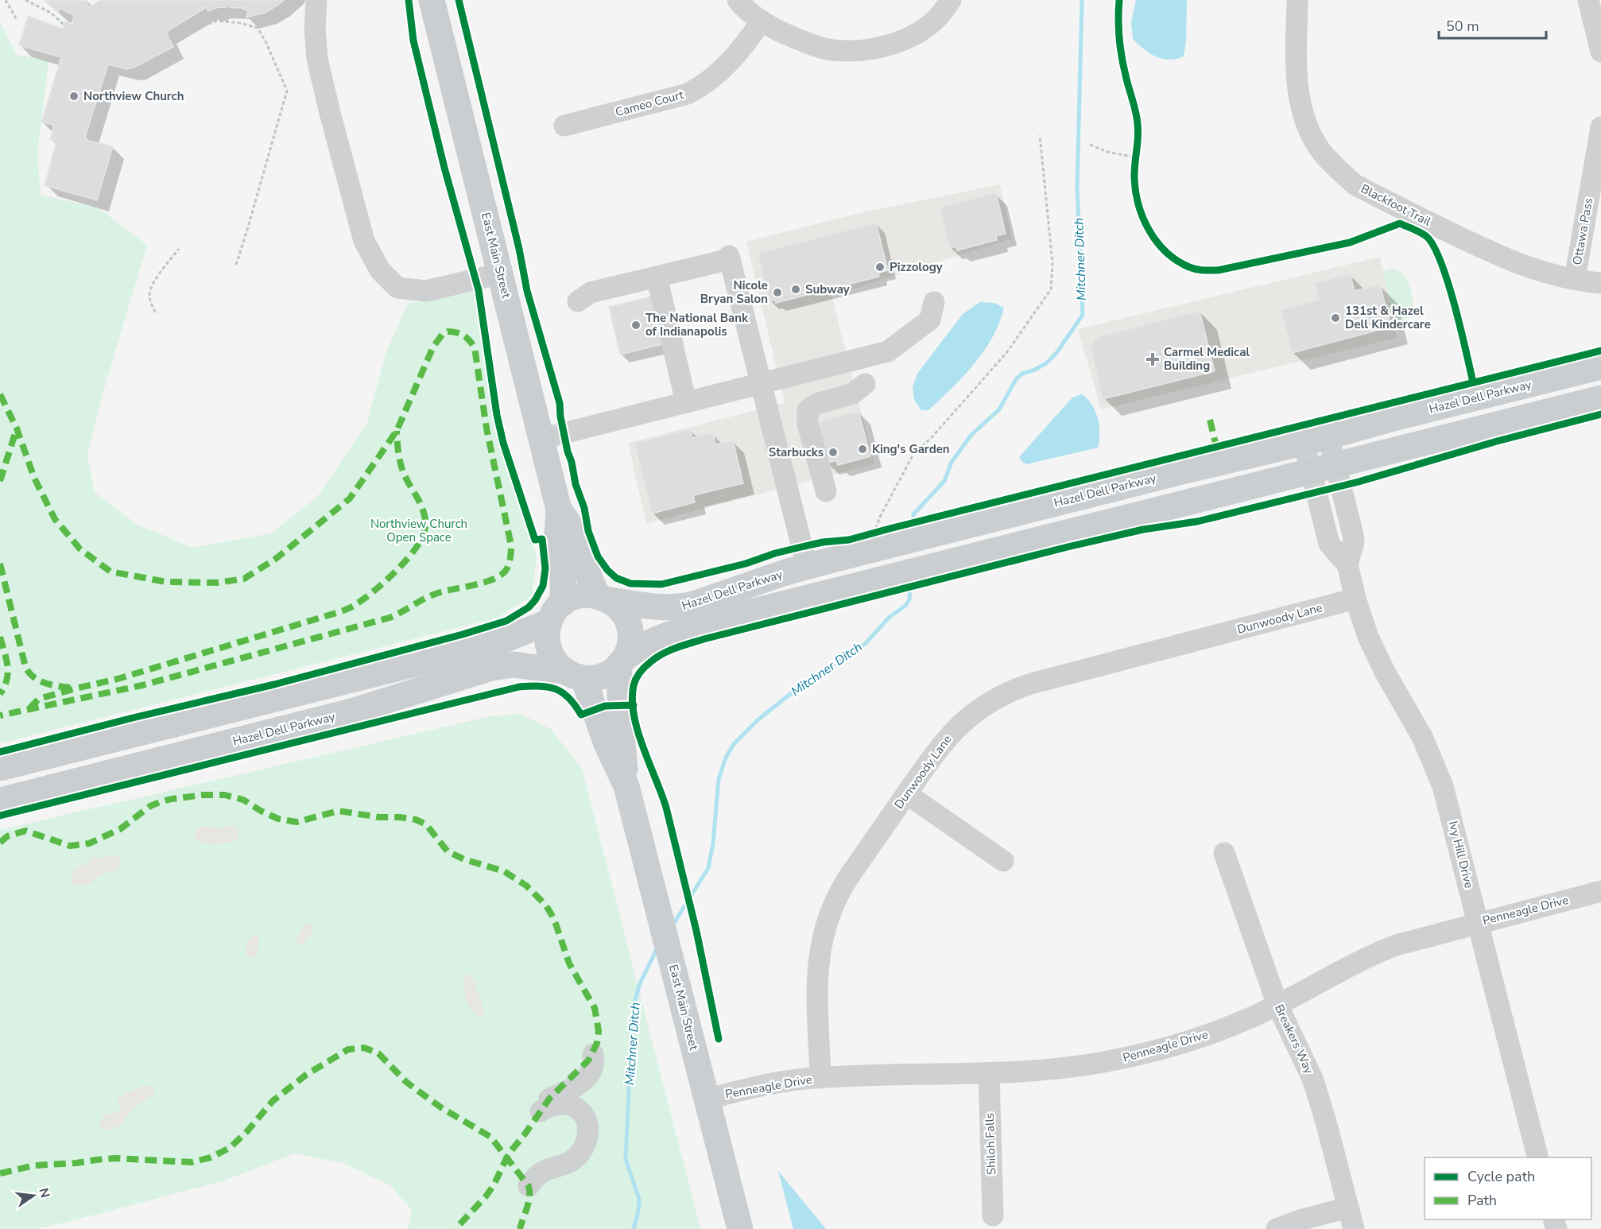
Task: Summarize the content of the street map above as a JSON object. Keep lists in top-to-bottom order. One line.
{"streets":{"main road":["East Main Street","Hazel Dell Parkway"],"street":["Cameo Court","Blackfoot Trail","Ottawa Pass","Dunwoody Lane","Ivy Hill Drive","Penneagle Drive","Breakers Way","Shiloh Falls"]},"crossings":[["Blackfoot Trail","Ottawa Pass"],["East Main Street","Hazel Dell Parkway"],["East Main Street","Penneagle Drive"],["Hazel Dell Parkway","Ivy Hill Drive"],["Dunwoody Lane","Ivy Hill Drive"],["Dunwoody Lane","Penneagle Drive"],["Ivy Hill Drive","Penneagle Drive"],["Penneagle Drive","Breakers Way"],["Penneagle Drive","Shiloh Falls"]],"water":["Mitchner Ditch"],"parks":["Northview Church Open Space"],"places":{"other":["Northview Church","Pizzology","Subway","Nicole Bryan Salon","131st & Hazel Dell Kindercare","The National Bank of Indianapolis","King's Garden","Starbucks"],"health":["Carmel Medical Building"]},"legend":["Cycle path","Path"],"scale_bar":"50 m","north":"right"}
